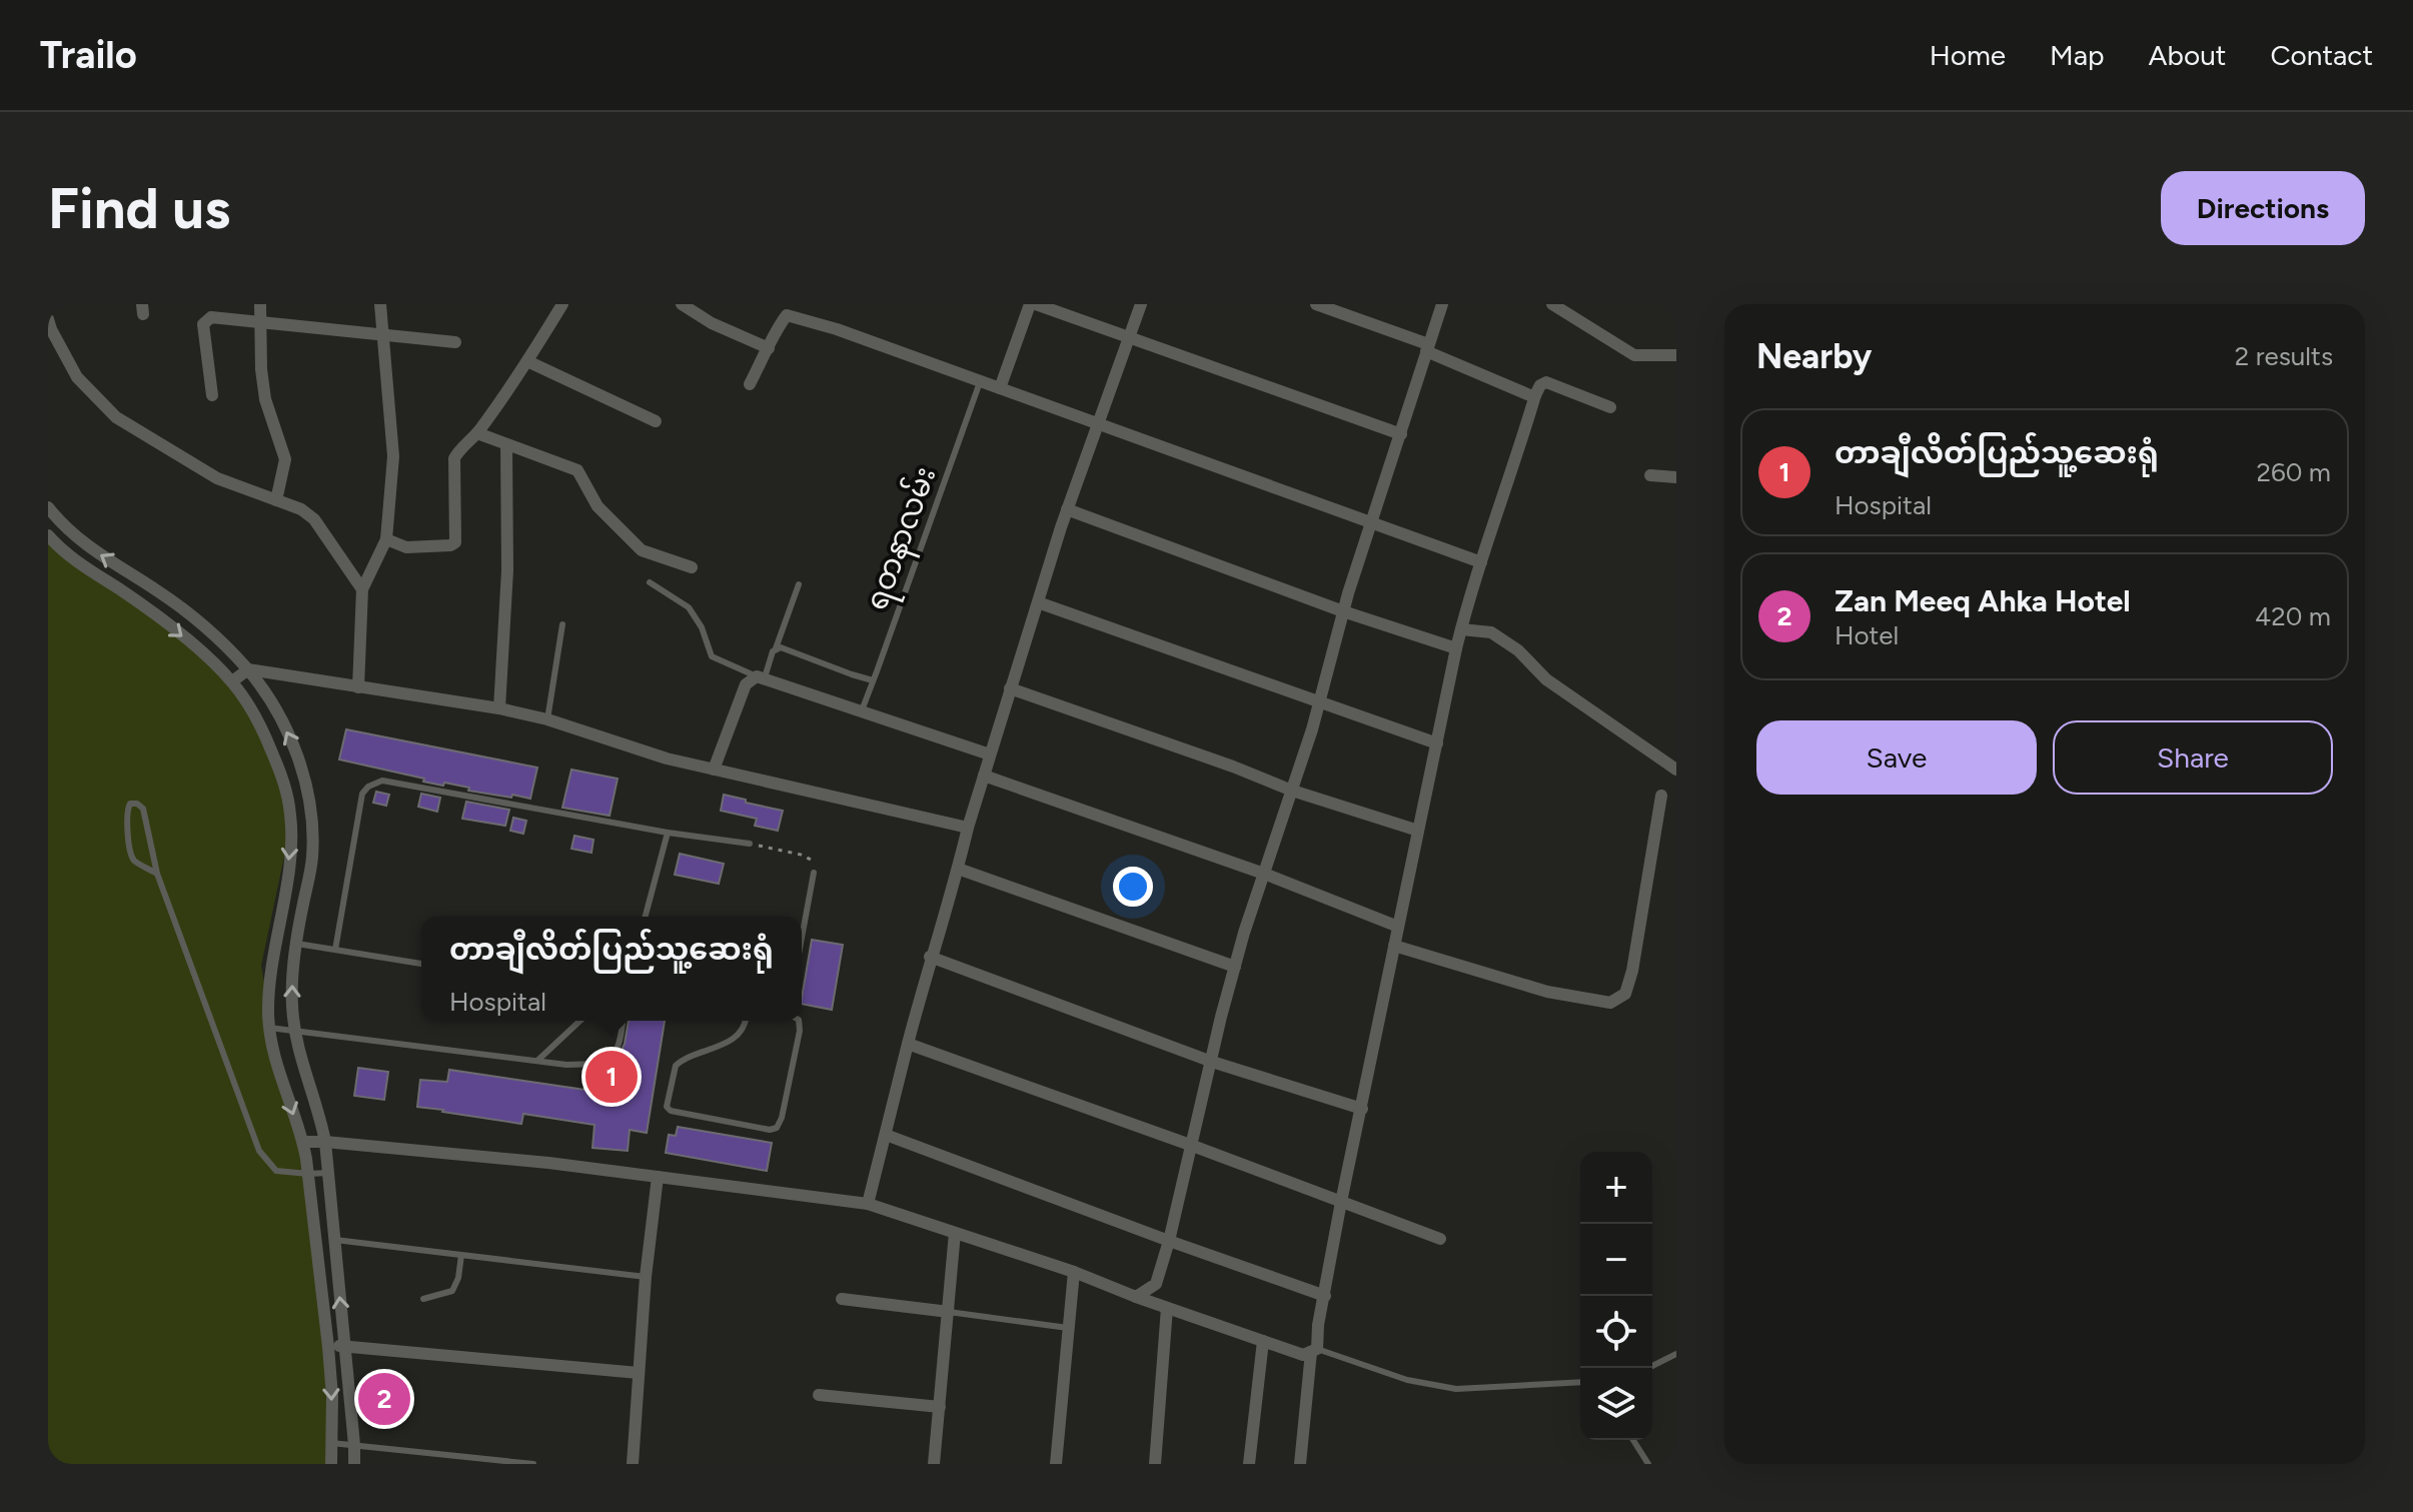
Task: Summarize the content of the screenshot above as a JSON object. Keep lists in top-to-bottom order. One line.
{"streets":{"lane":["ရတနာလမ်း"]},"page":{"header":"Trailo","nav":["Home","Map","About","Contact"],"buttons":["Directions",["Save","Share"]],"title":"Find us","heading":["Nearby","2 results"],"list":[{"mark":"1","name":"တာချီလိတ်ပြည်သူ့ဆေးရုံ","note":"Hospital","value":"260 m"},{"mark":"2","name":"Zan Meeq Ahka Hotel","note":"Hotel","value":"420 m"}],"popup":["တာချီလိတ်ပြည်သူ့ဆေးရုံ","Hospital"],"pins":["1","2"],"map_buttons":["+","−"]}}
